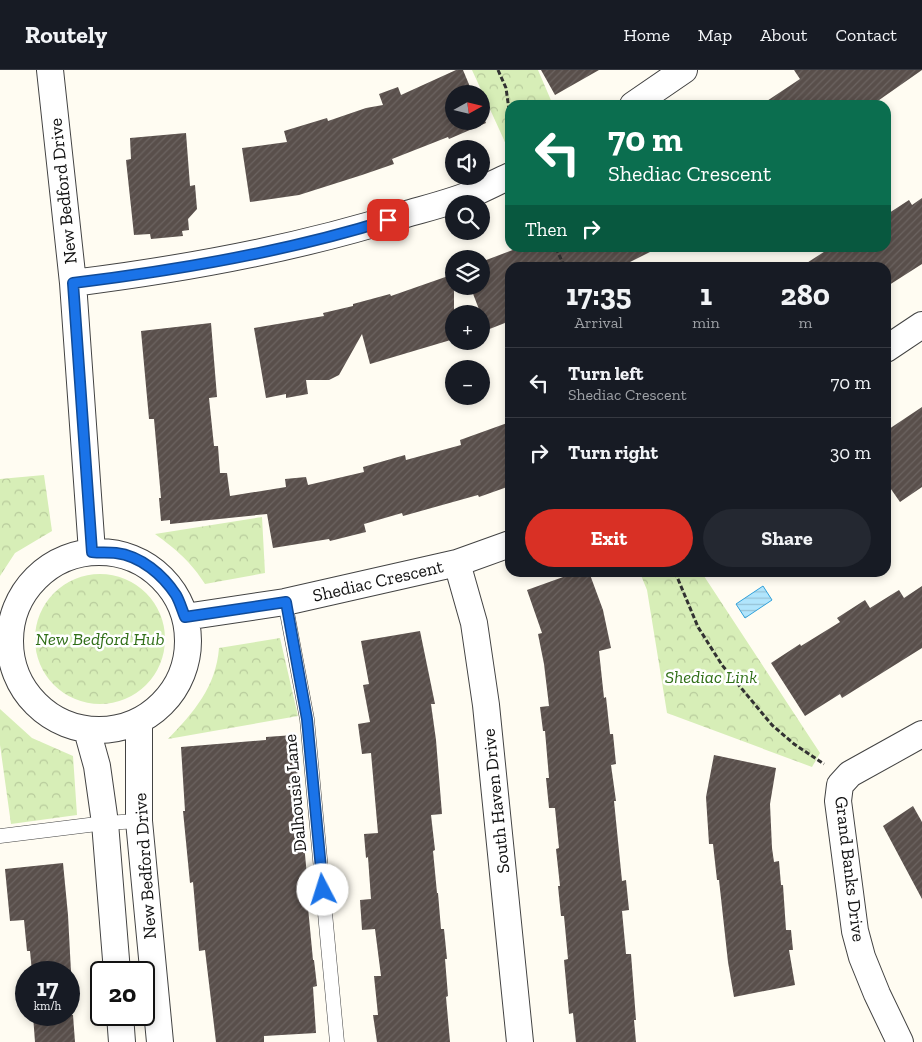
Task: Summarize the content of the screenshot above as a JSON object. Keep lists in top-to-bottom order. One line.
{"streets":{"street":["New Bedford Drive","Shediac Crescent","South Haven Drive","Grand Banks Drive"],"lane":["Dalhousie Lane"]},"crossings":[["Shediac Crescent","Dalhousie Lane"],["Shediac Crescent","South Haven Drive"]],"parks":["New Bedford Hub","Shediac Link"],"north":"right","page":{"header":"Routely","nav":["Home","Map","About","Contact"],"map_buttons":["+","−"],"turn":["70 m","Shediac Crescent"],"then":"Then","eta":["17:35","Arrival","1","min","280","m"],"list":[{"name":"Turn left","note":"Shediac Crescent","value":"70 m"},{"name":"Turn right","value":"30 m"}],"buttons":["Exit","Share"],"speed":"17 km/h","limit":"20"}}
